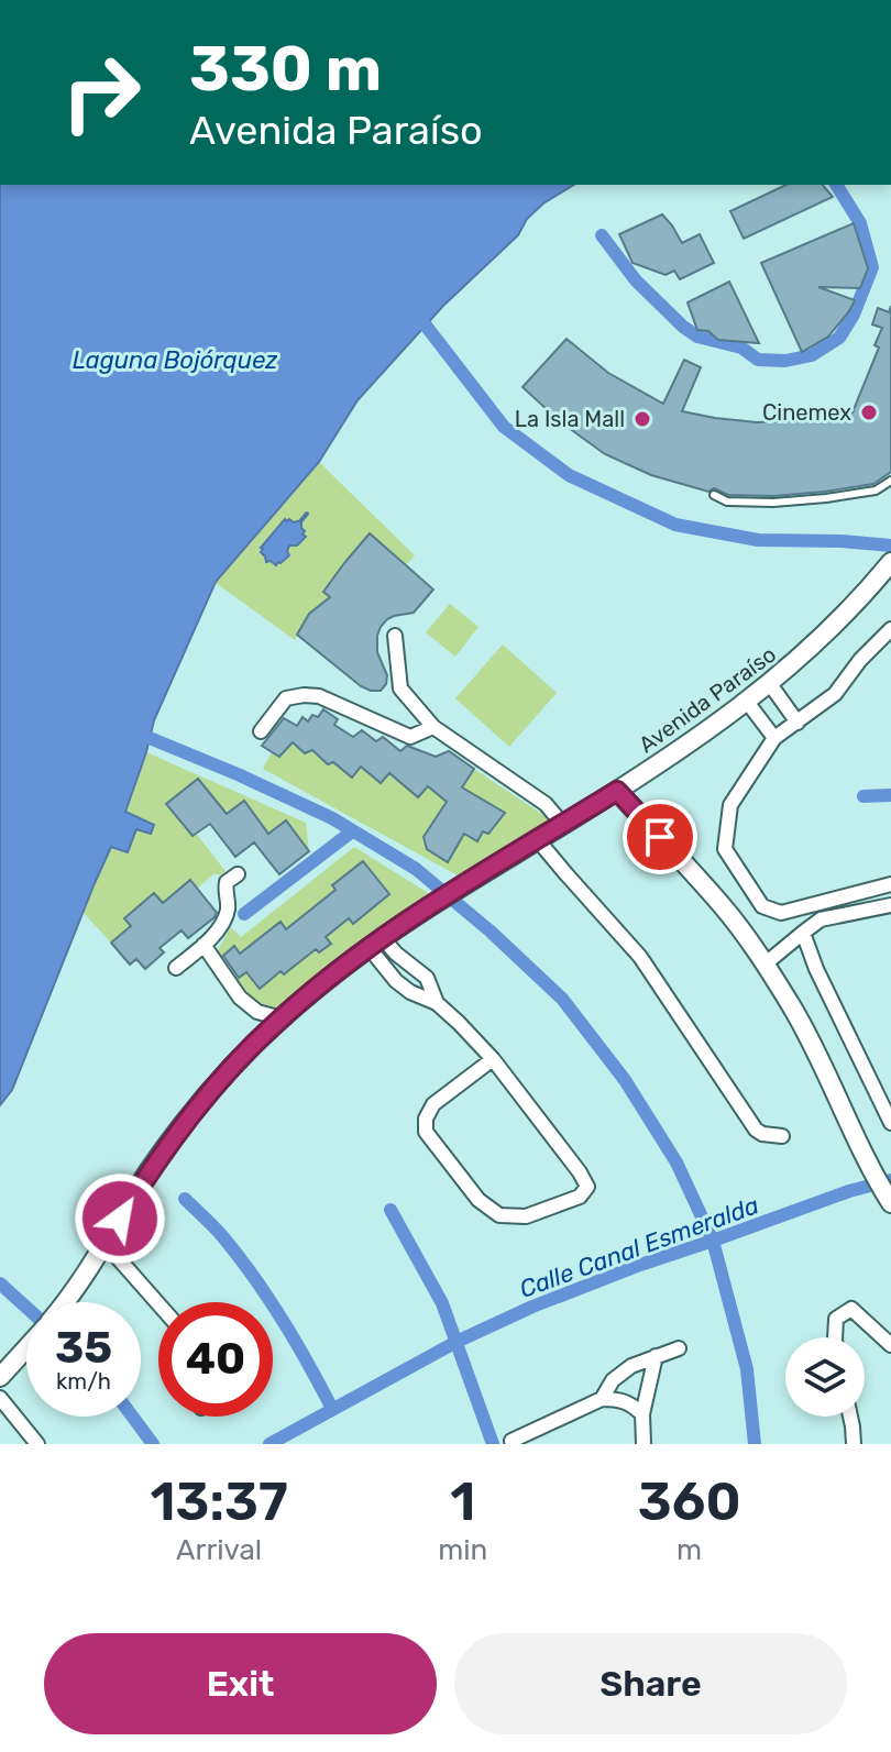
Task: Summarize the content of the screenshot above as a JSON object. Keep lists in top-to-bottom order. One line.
{"streets":{"street":["Avenida Paraíso"]},"water":["Laguna Bojórquez","Calle Canal Esmeralda"],"places":["Cinemex","La Isla Mall"],"page":{"turn":["330 m","Avenida Paraíso"],"speed":"35 km/h","limit":"40","eta":["13:37","Arrival","1","min","360","m"],"buttons":["Exit","Share"]}}
